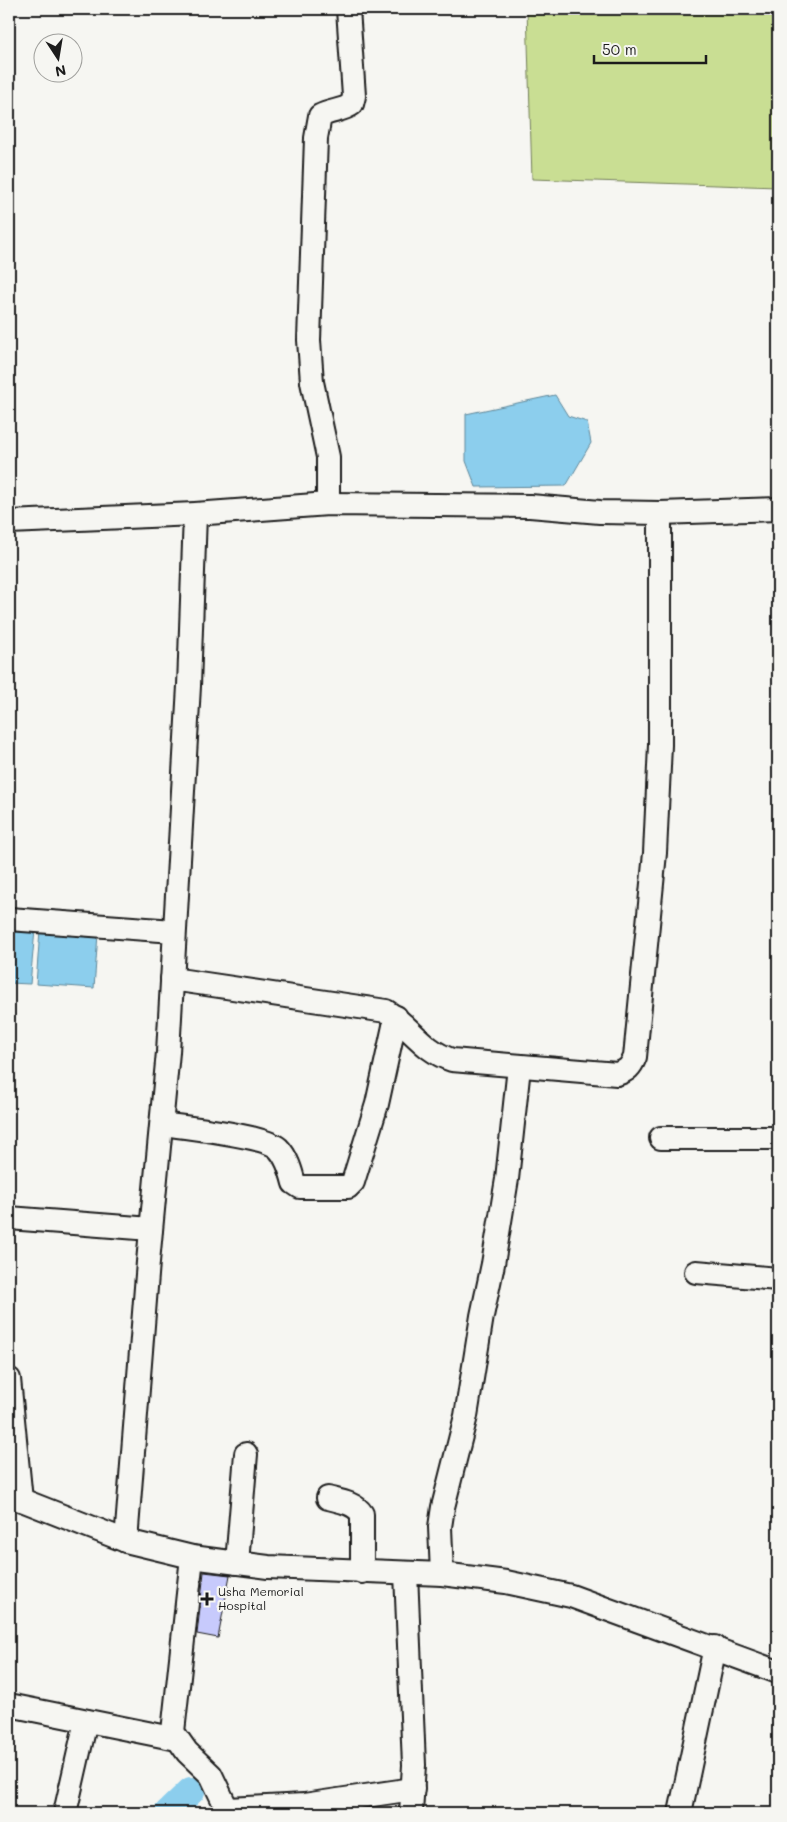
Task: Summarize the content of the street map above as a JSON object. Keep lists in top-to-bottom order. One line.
{"places":{"health":["Usha Memorial Hospital"]},"scale_bar":"50 m","north":"bottom"}
